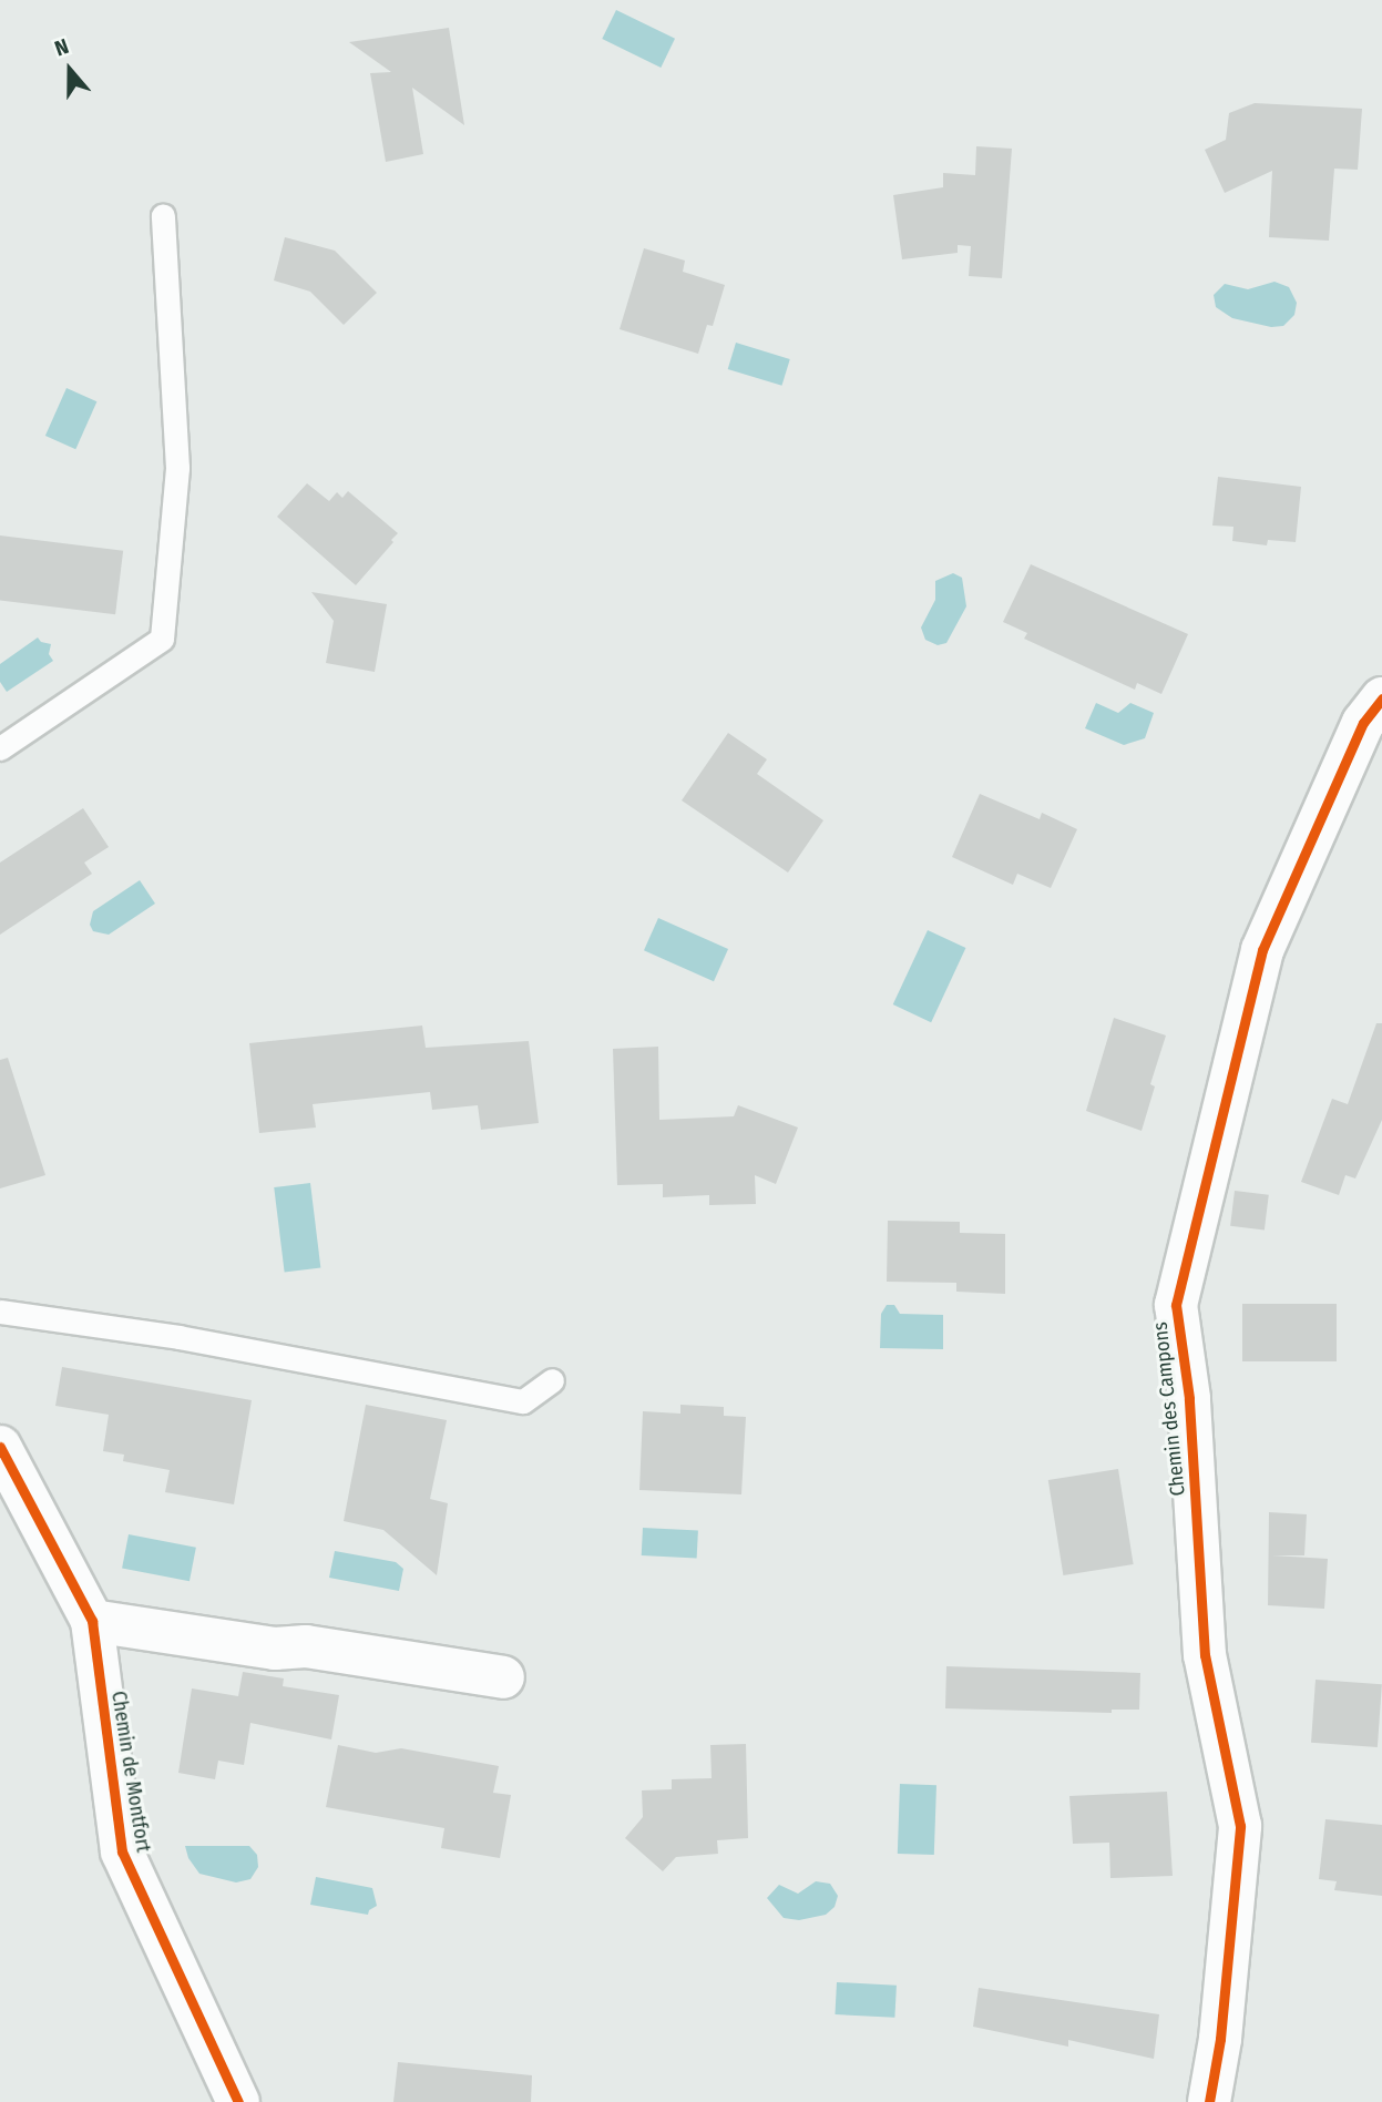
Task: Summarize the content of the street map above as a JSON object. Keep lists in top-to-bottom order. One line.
{"streets":{"street":["Chemin des Campons","Chemin de Montfort"]},"north":"top"}
